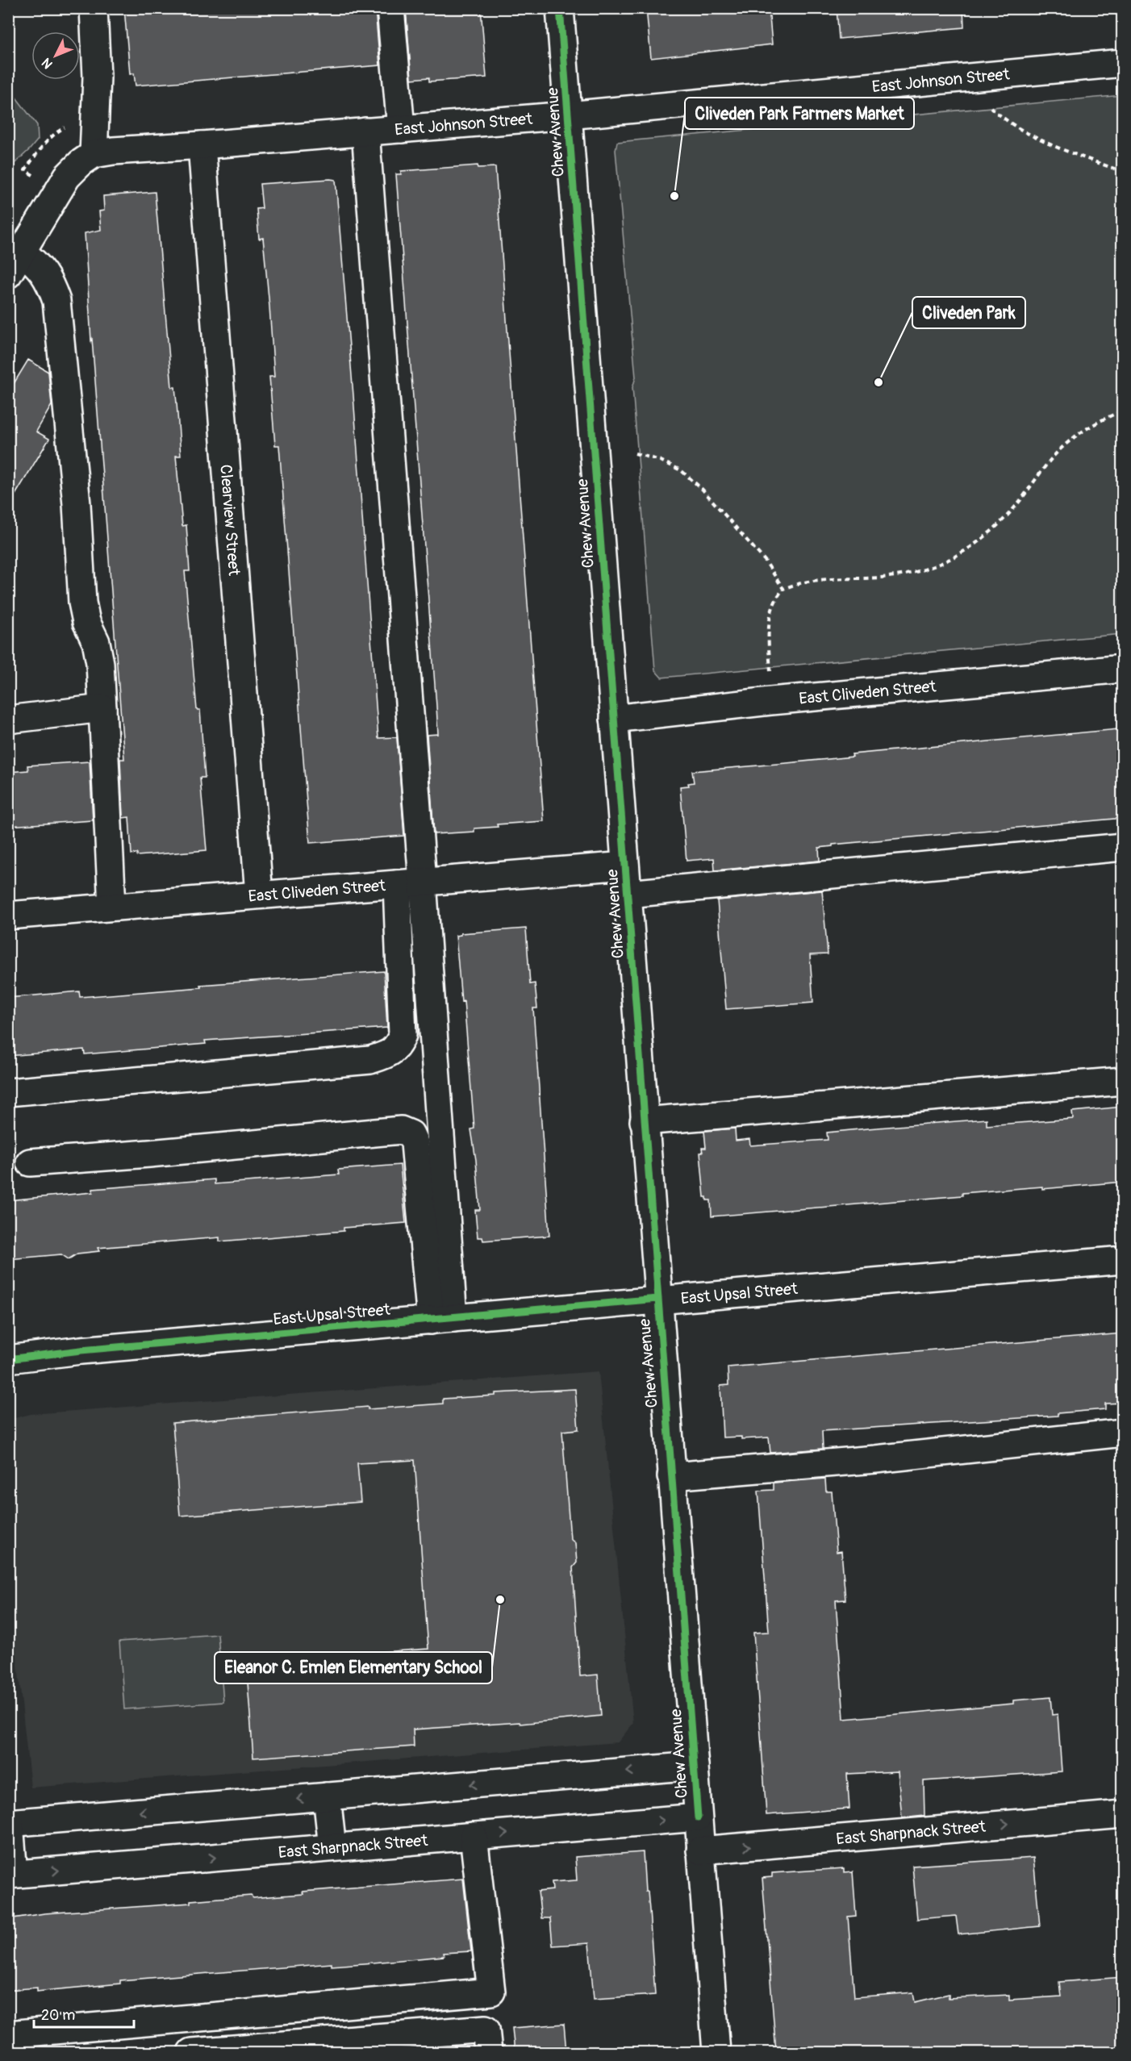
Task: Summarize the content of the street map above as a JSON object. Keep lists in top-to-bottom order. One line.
{"streets":{"street":["East Johnson Street","Chew Avenue","Clearview Street","East Cliveden Street","East Upsal Street","East Sharpnack Street"]},"crossings":[["East Johnson Street","Chew Avenue"],["East Johnson Street","Clearview Street"],["Chew Avenue","East Cliveden Street"],["Chew Avenue","East Upsal Street"],["Chew Avenue","East Sharpnack Street"],["Clearview Street","East Cliveden Street"]],"places":["Cliveden Park Farmers Market","Cliveden Park","Eleanor C. Emlen Elementary School"],"scale_bar":"20 m","north":"bottom left"}
